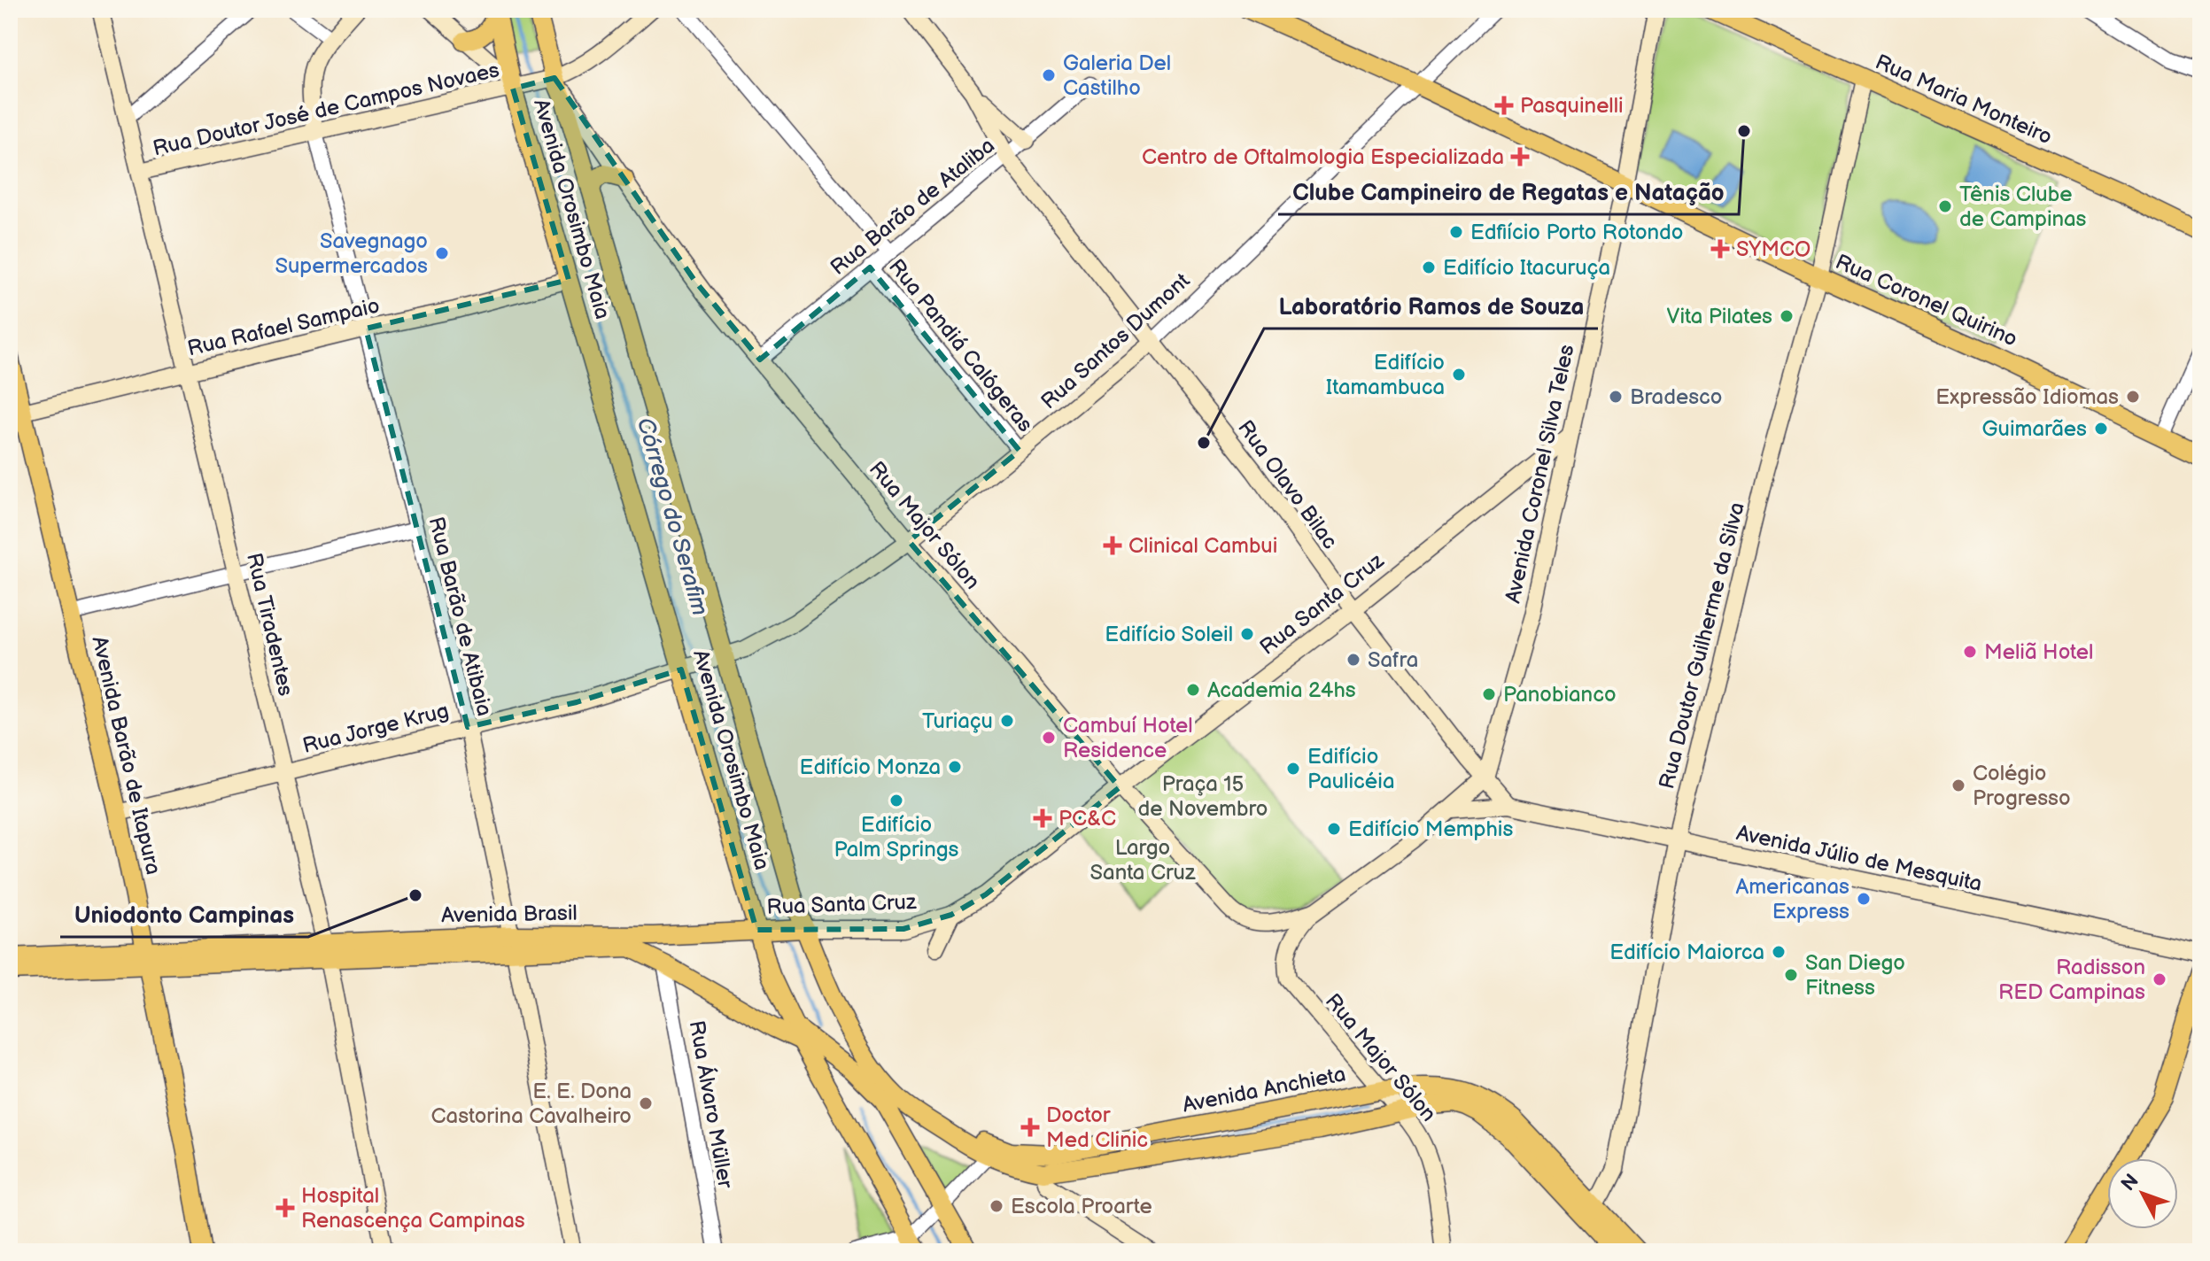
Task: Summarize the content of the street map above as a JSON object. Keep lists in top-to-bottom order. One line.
{"streets":{"main road":["Rua Maria Monteiro","Rua Doutor José de Campos Novaes","Avenida Orosimbo Maia","Rua Coronel Quirino","Rua Rafael Sampaio","Rua Santos Dumont","Avenida Coronel Silva Teles","Rua Olavo Bilac","Rua Major Sólon","Rua Santa Cruz","Rua Barão de Atibaia","Rua Tiradentes","Rua Doutor Guilherme da Silva","Rua Jorge Krug","Avenida Barão de Itapura","Avenida Júlio de Mesquita","Avenida Brasil","Avenida Anchieta"],"street":["Rua Barão de Ataliba","Rua Pandiá Calógeras","Rua Álvaro Müller"]},"crossings":[["Rua Maria Monteiro","Rua Doutor Guilherme da Silva"],["Rua Doutor José de Campos Novaes","Avenida Orosimbo Maia"],["Rua Doutor José de Campos Novaes","Rua Major Sólon"],["Rua Doutor José de Campos Novaes","Rua Barão de Atibaia"],["Rua Doutor José de Campos Novaes","Rua Tiradentes"],["Rua Barão de Ataliba","Rua Pandiá Calógeras"],["Rua Barão de Ataliba","Rua Olavo Bilac"],["Rua Barão de Ataliba","Rua Major Sólon"],["Avenida Orosimbo Maia","Rua Rafael Sampaio"],["Avenida Orosimbo Maia","Rua Santos Dumont"],["Avenida Orosimbo Maia","Rua Major Sólon"],["Avenida Orosimbo Maia","Rua Santa Cruz"],["Avenida Orosimbo Maia","Rua Jorge Krug"],["Avenida Orosimbo Maia","Avenida Brasil"],["Avenida Orosimbo Maia","Avenida Anchieta"],["Rua Coronel Quirino","Rua Santos Dumont"],["Rua Coronel Quirino","Avenida Coronel Silva Teles"],["Rua Coronel Quirino","Rua Doutor Guilherme da Silva"],["Rua Rafael Sampaio","Rua Barão de Atibaia"],["Rua Rafael Sampaio","Rua Tiradentes"],["Rua Rafael Sampaio","Avenida Barão de Itapura"],["Rua Santos Dumont","Rua Pandiá Calógeras"],["Rua Santos Dumont","Rua Olavo Bilac"],["Rua Santos Dumont","Rua Major Sólon"],["Rua Santos Dumont","Rua Jorge Krug"],["Avenida Coronel Silva Teles","Rua Olavo Bilac"],["Avenida Coronel Silva Teles","Rua Santa Cruz"],["Rua Olavo Bilac","Rua Santa Cruz"],["Rua Olavo Bilac","Avenida Júlio de Mesquita"],["Rua Major Sólon","Rua Santa Cruz"],["Rua Major Sólon","Avenida Anchieta"],["Rua Santa Cruz","Avenida Brasil"],["Rua Barão de Atibaia","Rua Jorge Krug"],["Rua Barão de Atibaia","Avenida Brasil"],["Rua Tiradentes","Rua Jorge Krug"],["Rua Tiradentes","Avenida Brasil"],["Rua Doutor Guilherme da Silva","Avenida Júlio de Mesquita"],["Rua Doutor Guilherme da Silva","Avenida Anchieta"],["Rua Jorge Krug","Avenida Barão de Itapura"],["Avenida Barão de Itapura","Avenida Brasil"],["Avenida Brasil","Rua Álvaro Müller"]],"water":["Córrego do Serafim"],"parks":["Praça 15 de Novembro","Largo Santa Cruz"],"places":{"other":["Galeria Del Castilho","Clube Campineiro de Regatas e Natação","Tênis Clube de Campinas","Edfiício Porto Rotondo","Savegnago Supermercados","Edifício Itacuruça","Vita Pilates","Edifício Itamambuca","Bradesco","Expressão Idiomas","Guimarães","Laboratório Ramos de Souza","Edifício Soleil","Meliã Hotel","Safra","Academia 24hs","Panobianco","Turiaçu","Cambuí Hotel Residence","Edifício Monza","Edifício Paulicéia","Colégio Progresso","Edifício Palm Springs","Edifício Memphis","Uniodonto Campinas","Americanas Express","Edifício Maiorca","San Diego Fitness","Radisson RED Campinas","E. E. Dona Castorina Cavalheiro","Escola Proarte"],"health":["Pasquinelli","Centro de Oftalmologia Especializada","SYMCO","Clinical Cambui","PC&C","Doctor Med Clinic","Hospital Renascença Campinas"]},"north":"top left"}
